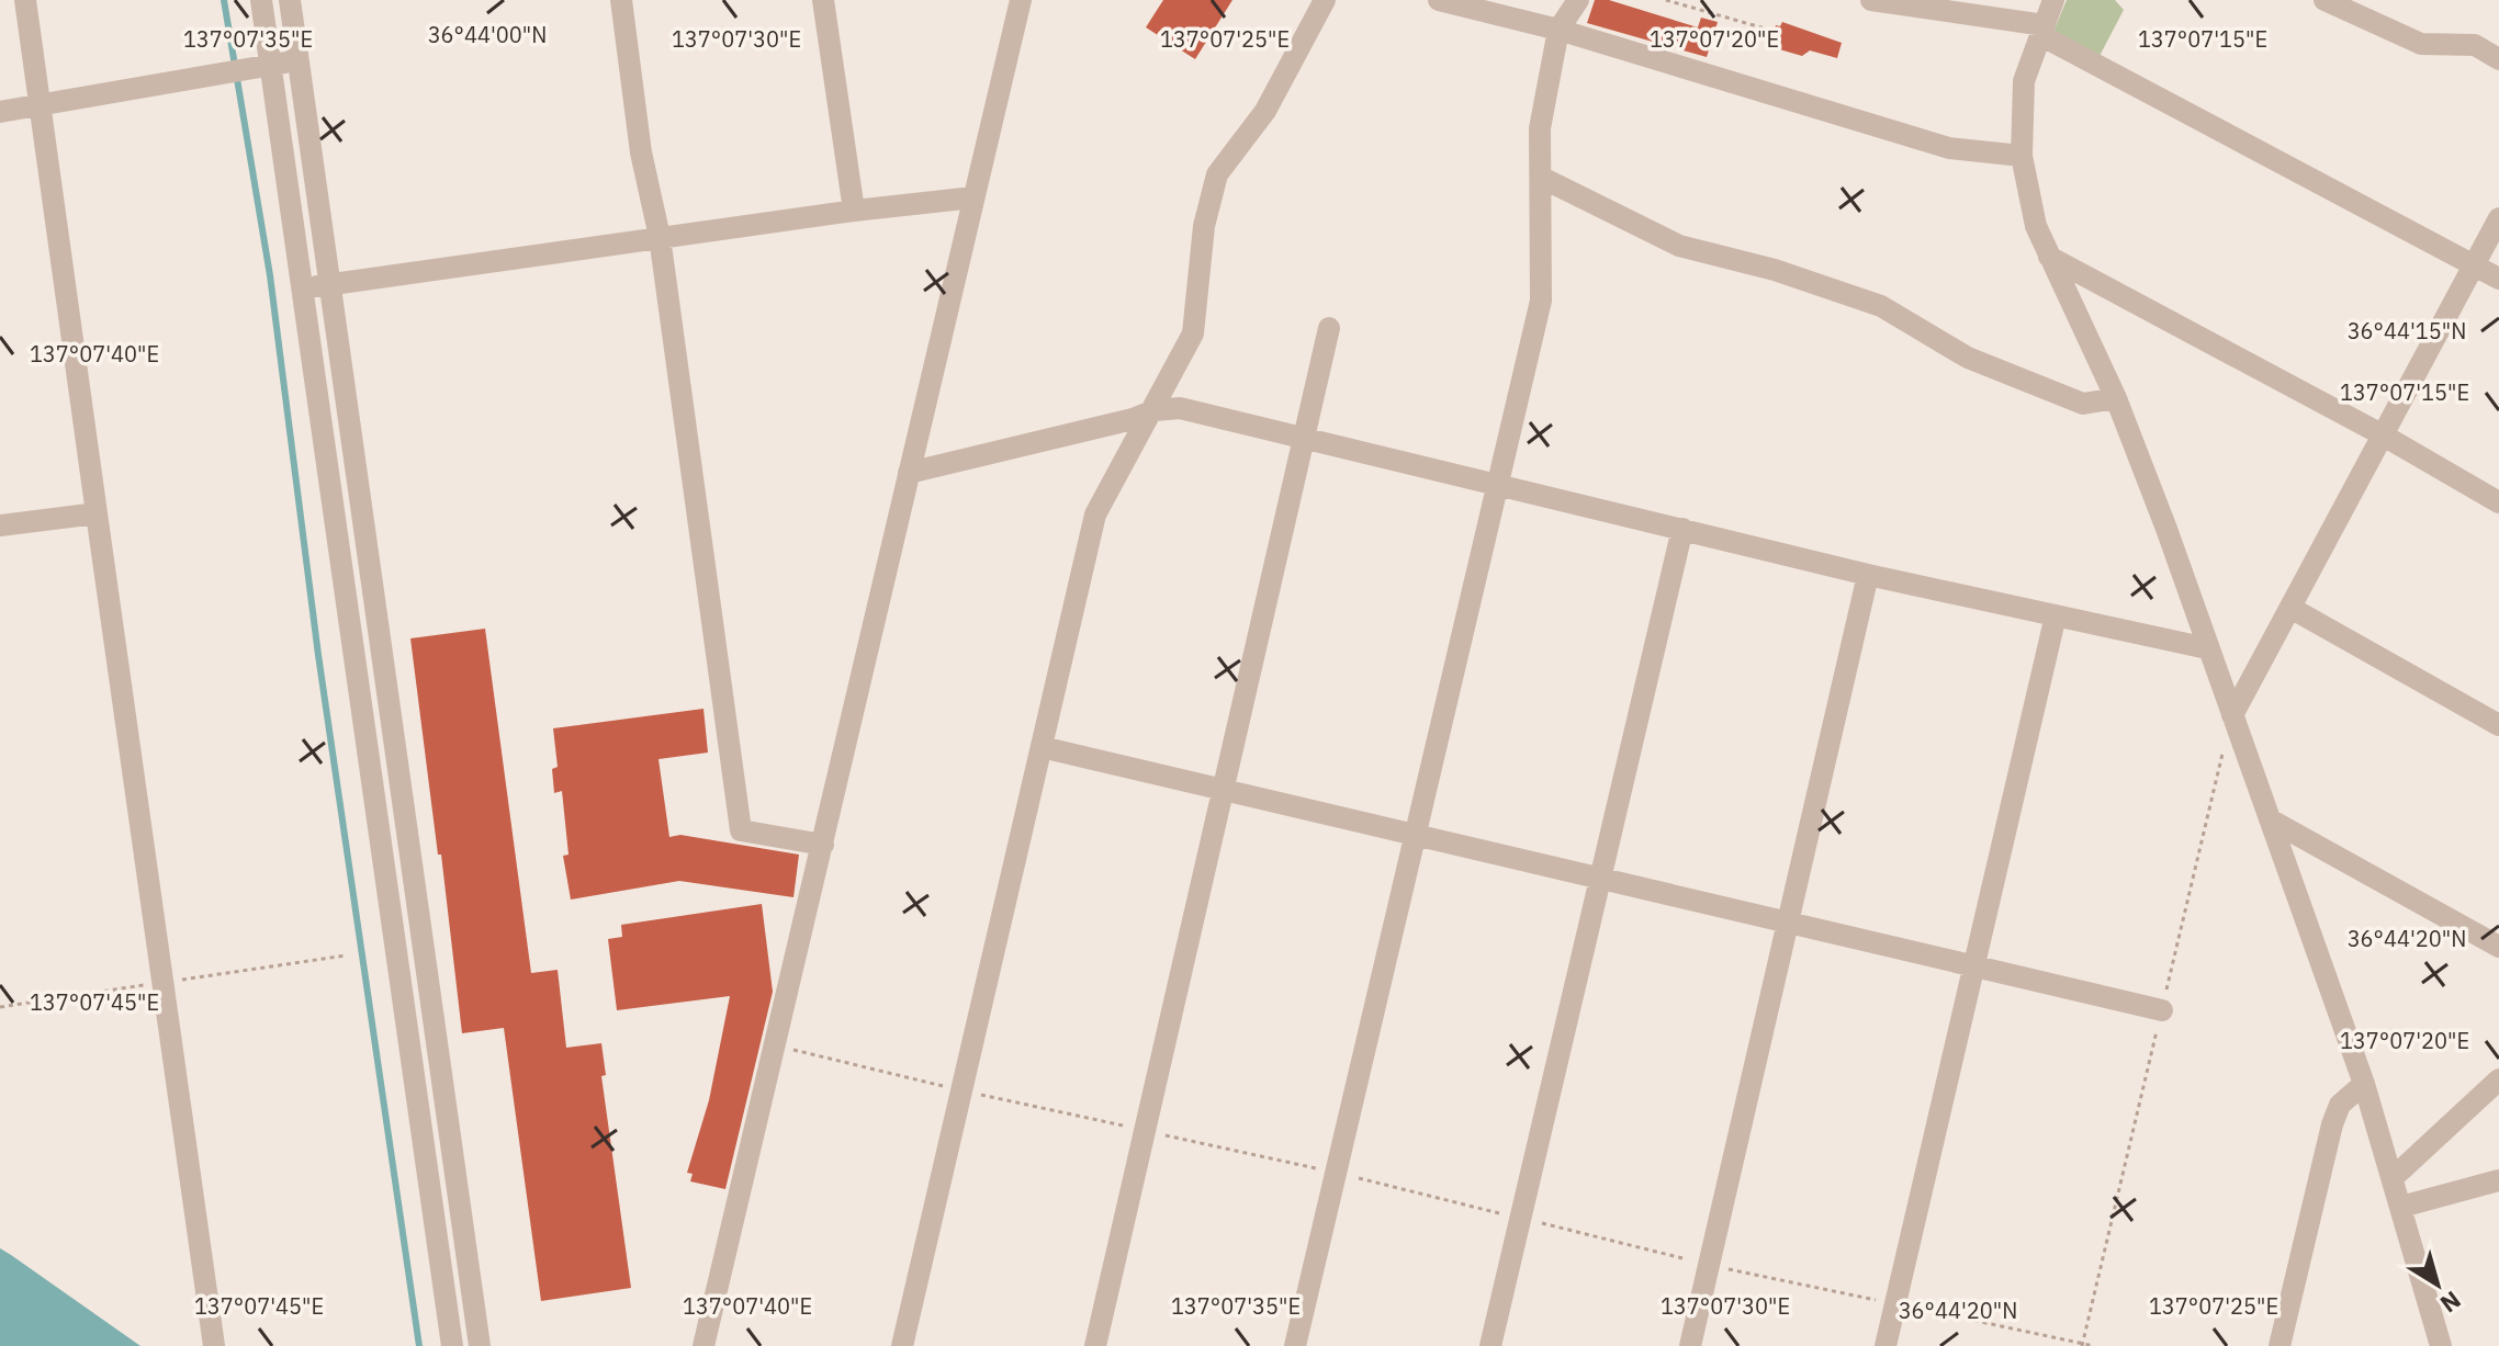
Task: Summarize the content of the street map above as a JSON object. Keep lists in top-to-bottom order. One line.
{"north":"bottom right","coordinates":["36°44'00\"N","137°07'35\"E","137°07'30\"E","137°07'25\"E","137°07'20\"E","137°07'15\"E","36°44'15\"N","137°07'40\"E","36°44'20\"N","137°07'45\"E"]}
